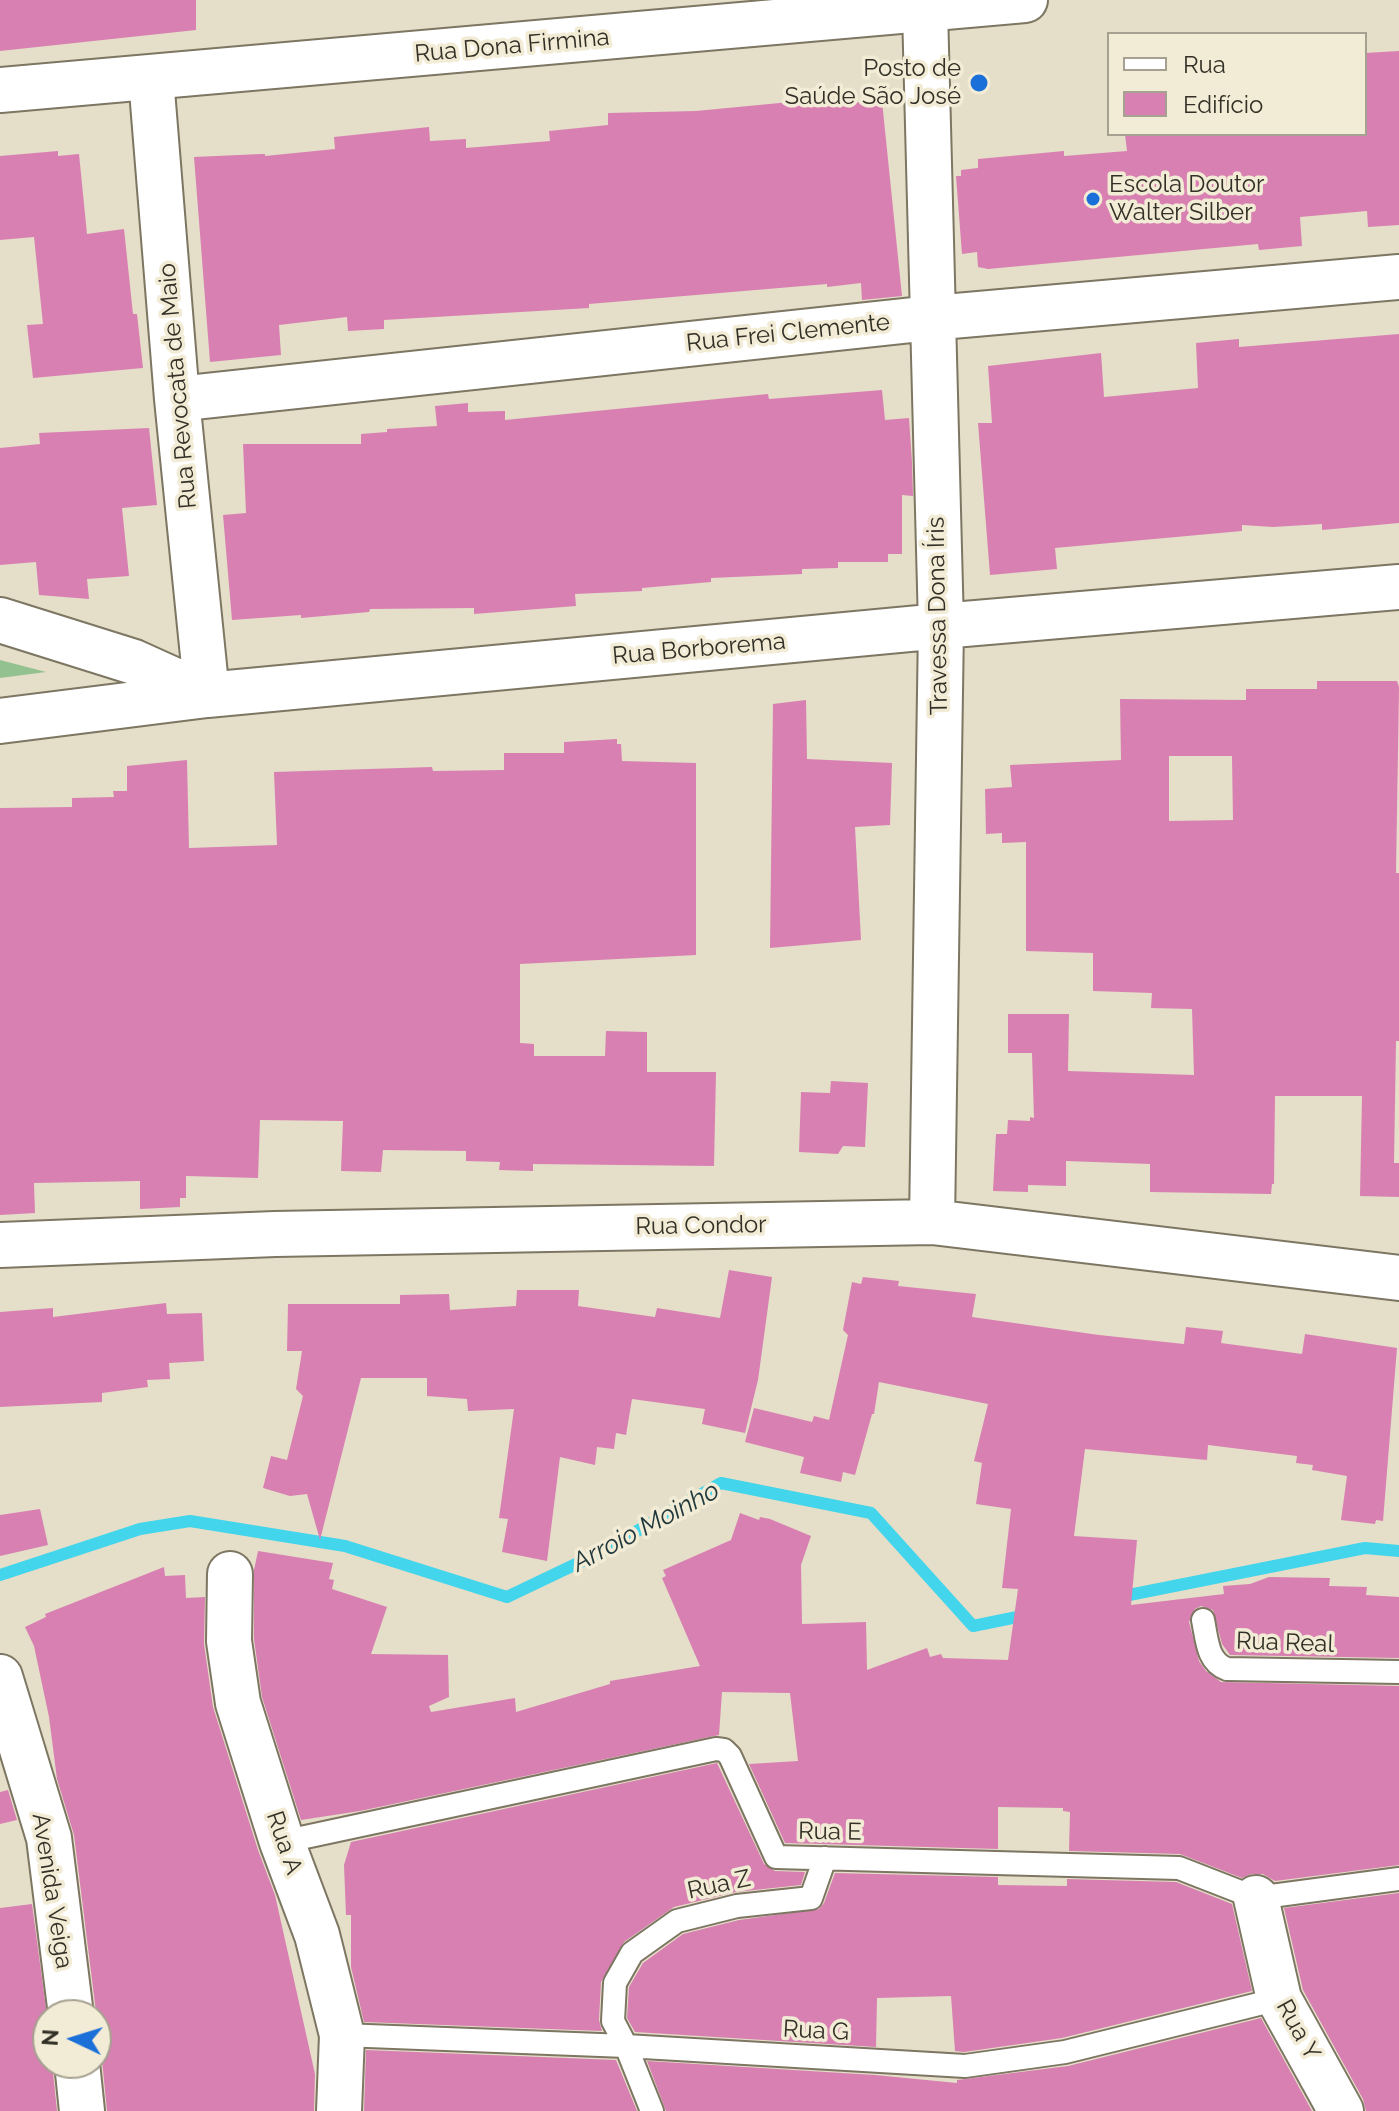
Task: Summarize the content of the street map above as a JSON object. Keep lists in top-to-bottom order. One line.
{"streets":{"street":["Rua Dona Firmina","Rua Frei Clemente","Rua Revocata de Maio","Travessa Dona Íris","Rua Borborema","Rua Condor","Rua A","Avenida Veiga","Rua Y"],"lane":["Rua Real","Rua E","Rua Z","Rua G"]},"crossings":[["Rua Dona Firmina","Rua Revocata de Maio"],["Rua Dona Firmina","Travessa Dona Íris"],["Rua Frei Clemente","Rua Revocata de Maio"],["Rua Frei Clemente","Travessa Dona Íris"],["Rua Revocata de Maio","Rua Borborema"],["Travessa Dona Íris","Rua Borborema"],["Travessa Dona Íris","Rua Condor"],["Rua E","Rua A"],["Rua E","Rua Z"],["Rua E","Rua Y"],["Rua A","Rua G"],["Rua Z","Rua G"],["Rua Y","Rua G"]],"water":["Arroio Moinho"],"places":["Posto de Saúde São José","Escola Doutor Walter Silber"],"legend":["Rua","Edifício"],"north":"left"}
